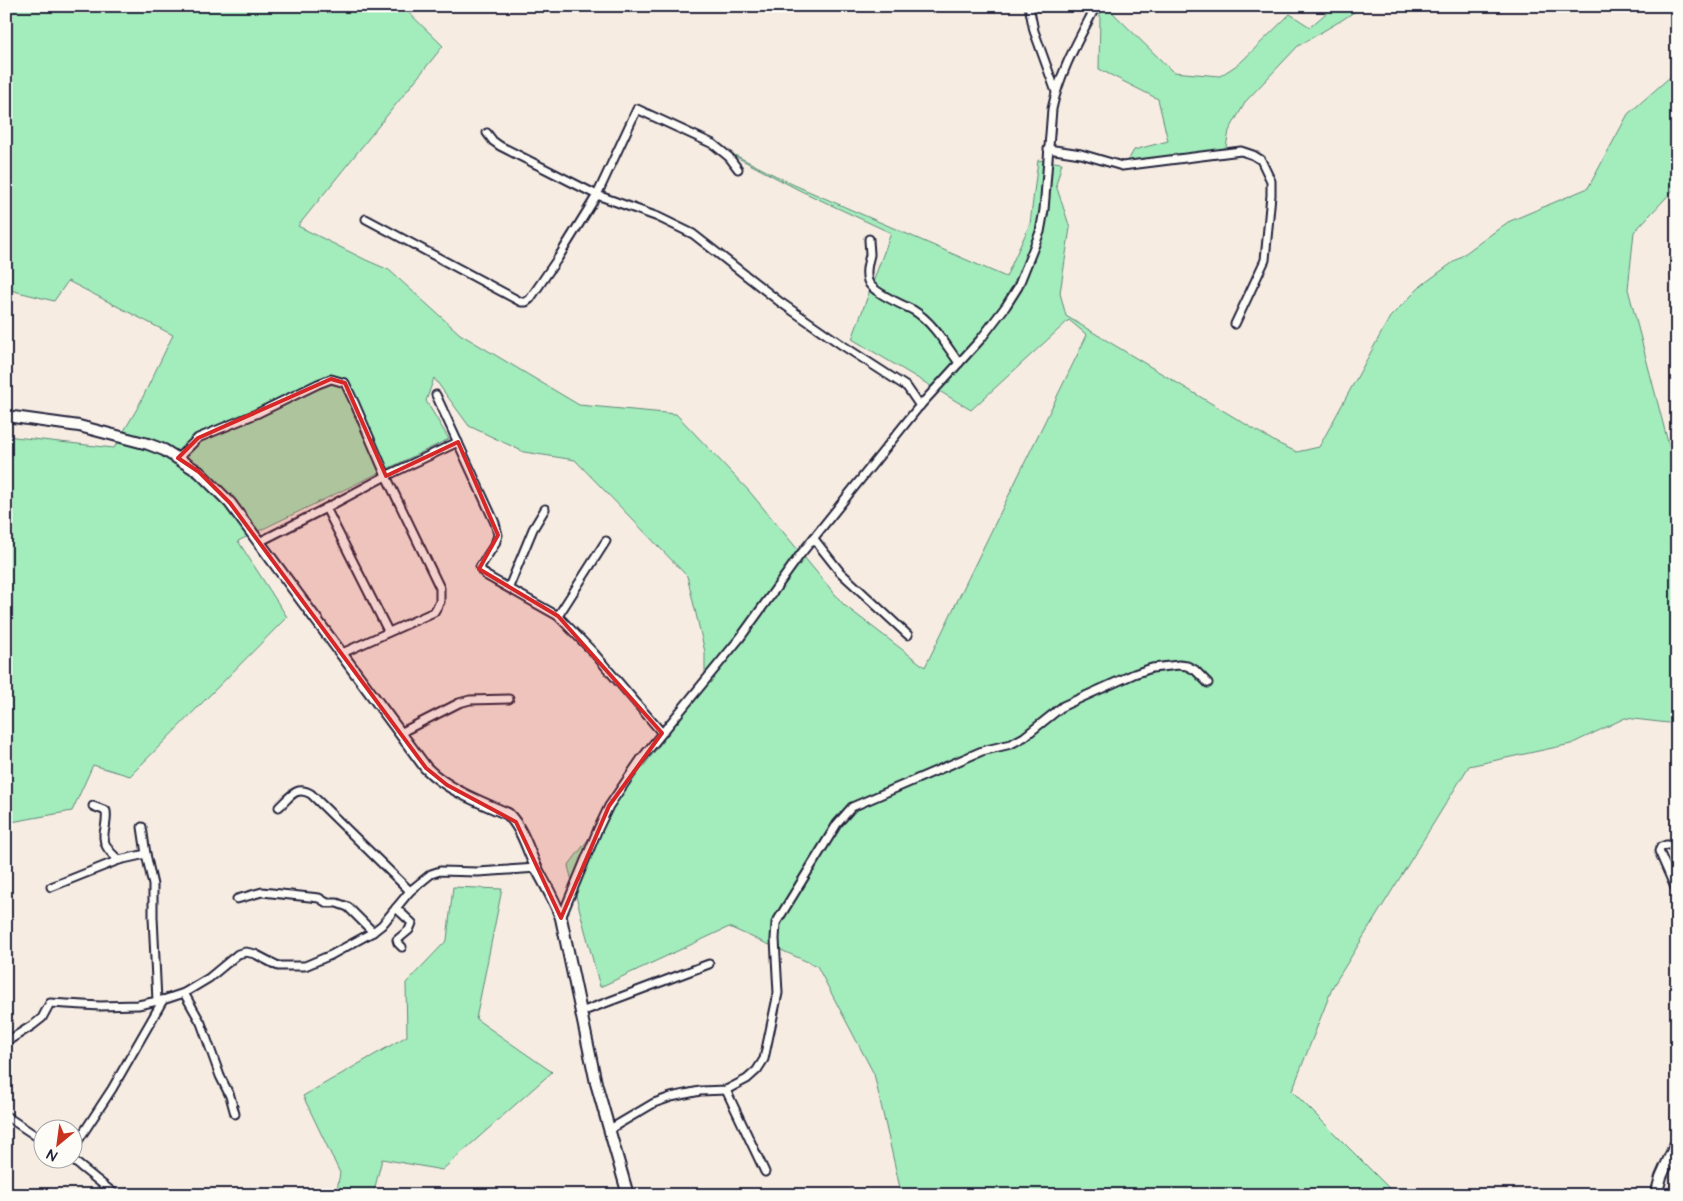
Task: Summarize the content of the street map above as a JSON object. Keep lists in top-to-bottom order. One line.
{"north":"bottom left"}
